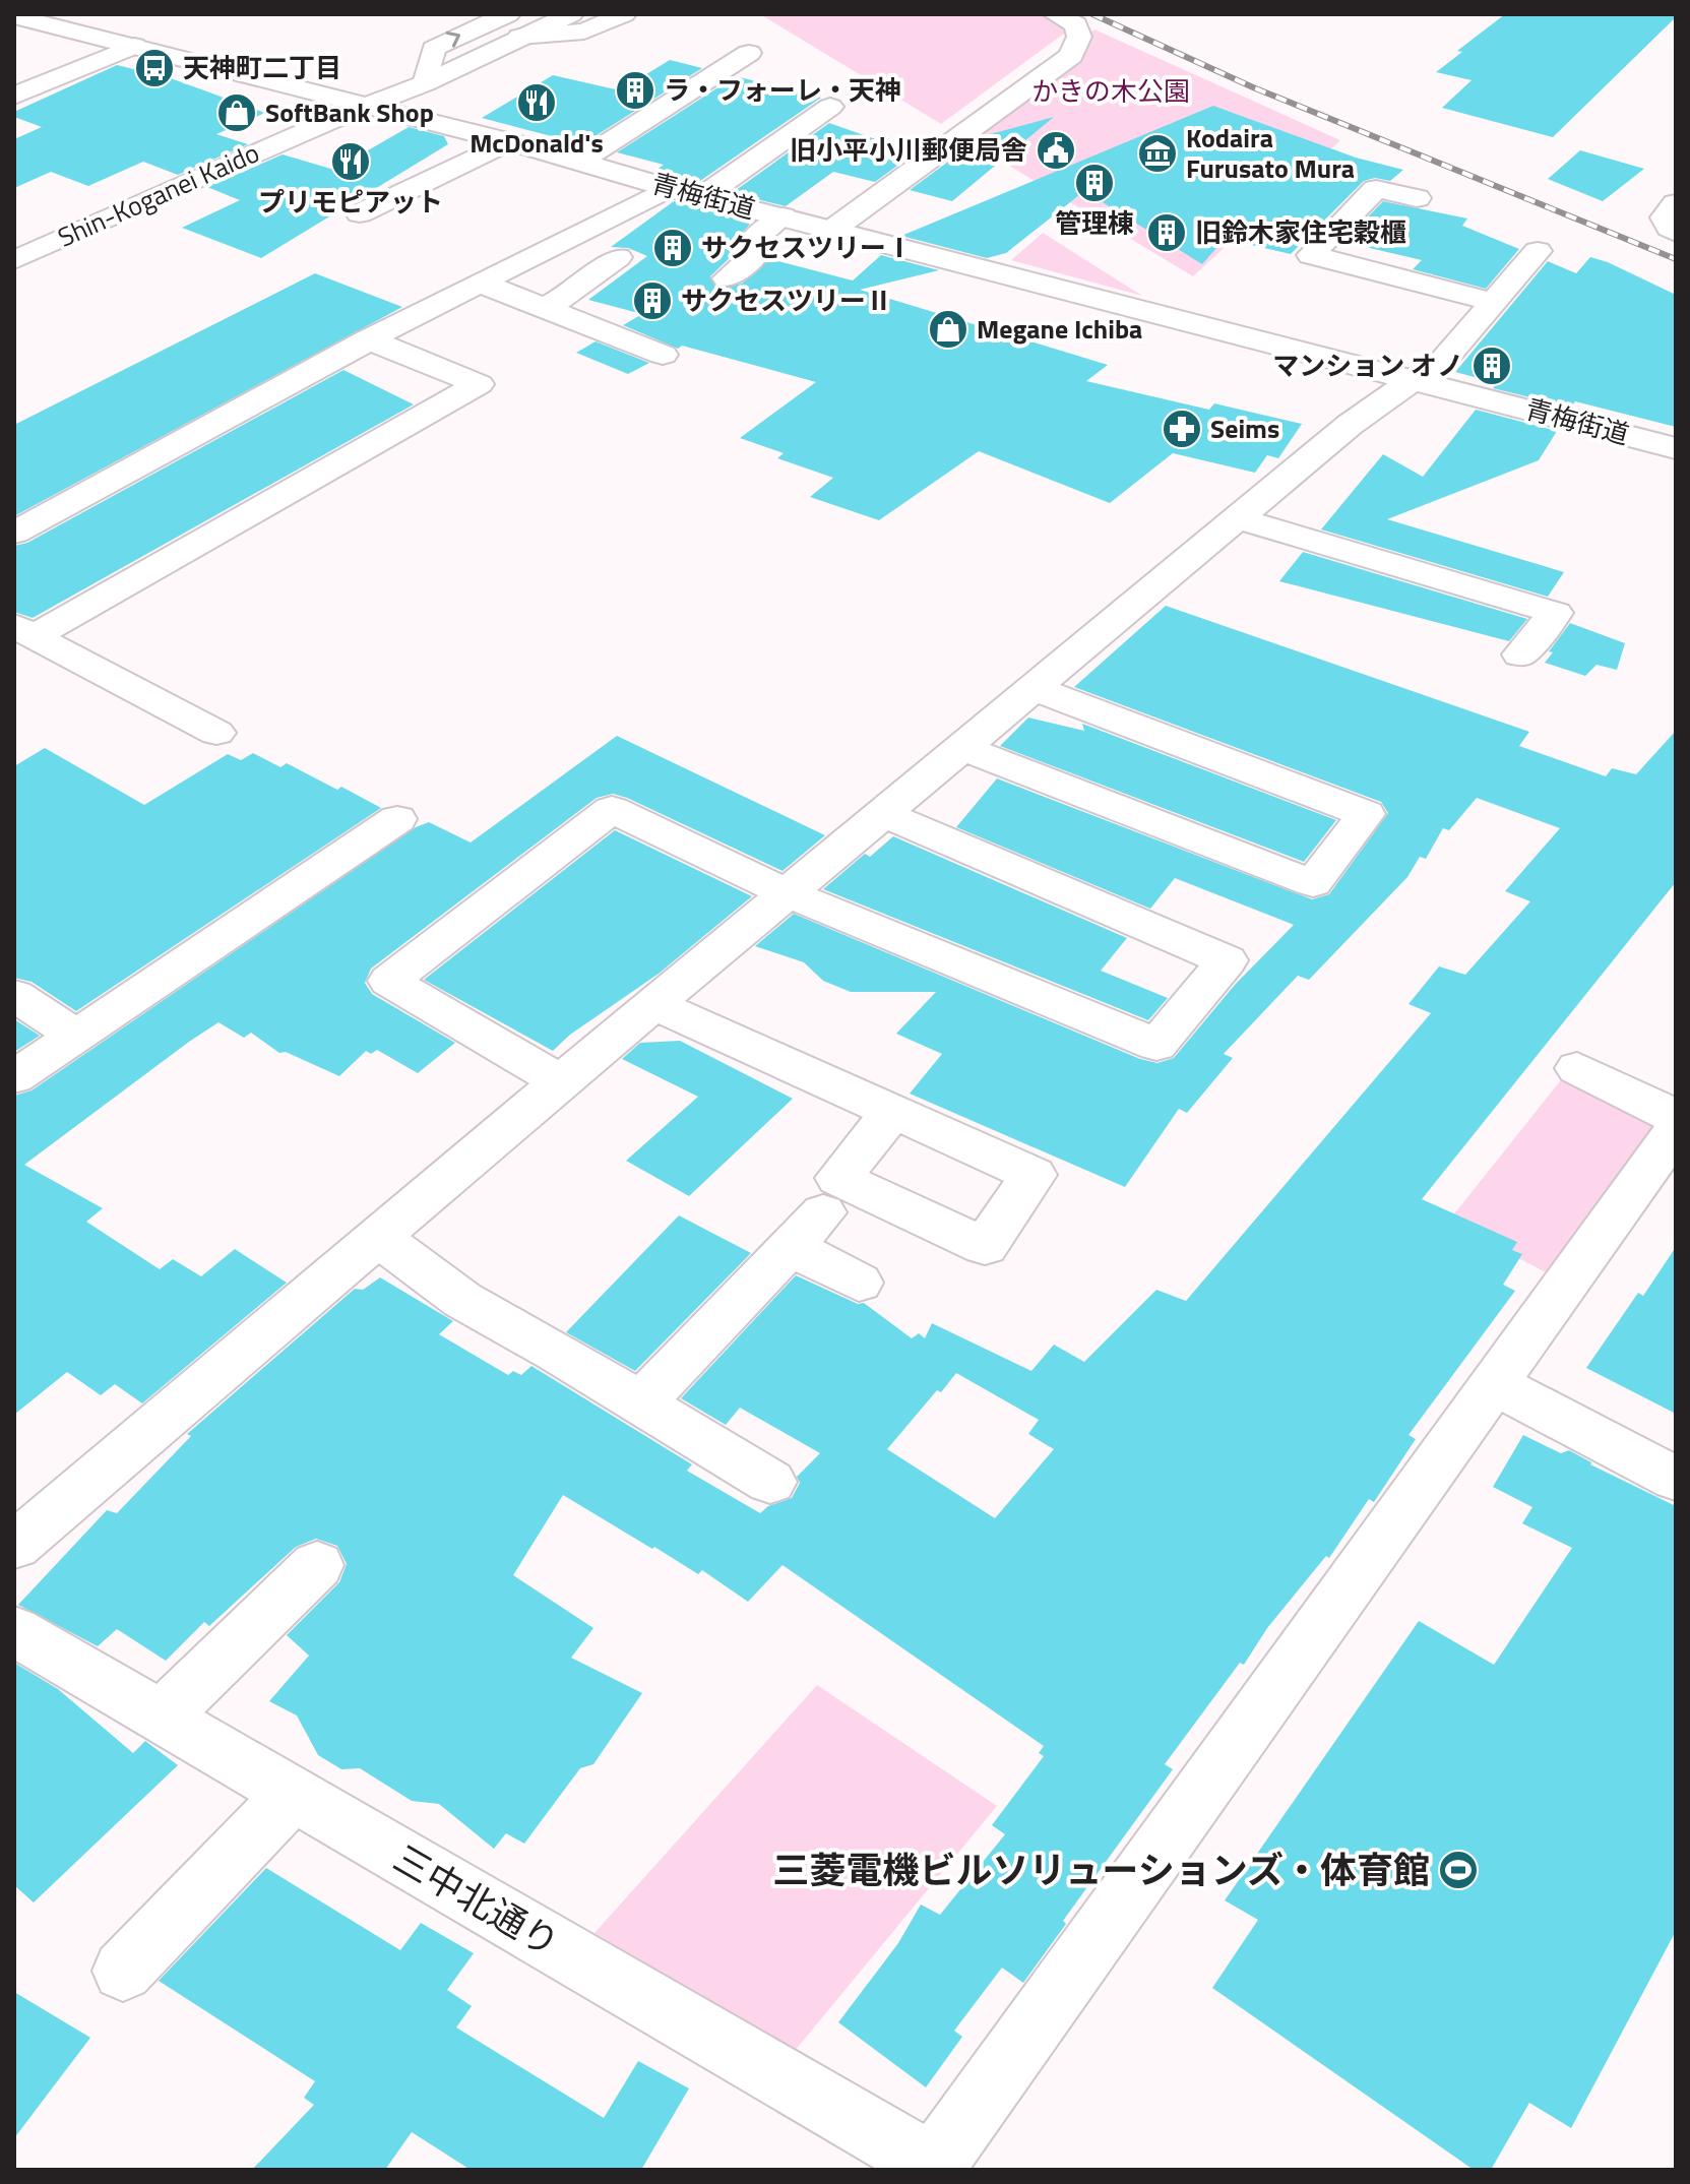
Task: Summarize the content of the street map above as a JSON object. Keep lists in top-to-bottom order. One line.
{"streets":{"street":["Shin-Koganei Kaido","青梅街道","三中北通り"]},"crossings":[["Shin-Koganei Kaido","青梅街道"]],"parks":["かきの木公園"],"places":{"bus stop":["天神町二丁目"],"building":["ラ・フォーレ・天神","管理棟","旧鈴木家住宅穀櫃","サクセスツリーⅠ","サクセスツリーⅡ","マンション オノ"],"restaurant":["McDonald's","プリモピアット"],"shop":["SoftBank Shop","Megane Ichiba"],"public building":["旧小平小川郵便局舎"],"museum":["Kodaira Furusato Mura"],"pharmacy":["Seims"],"sports":["三菱電機ビルソリューションズ・体育館"]}}
